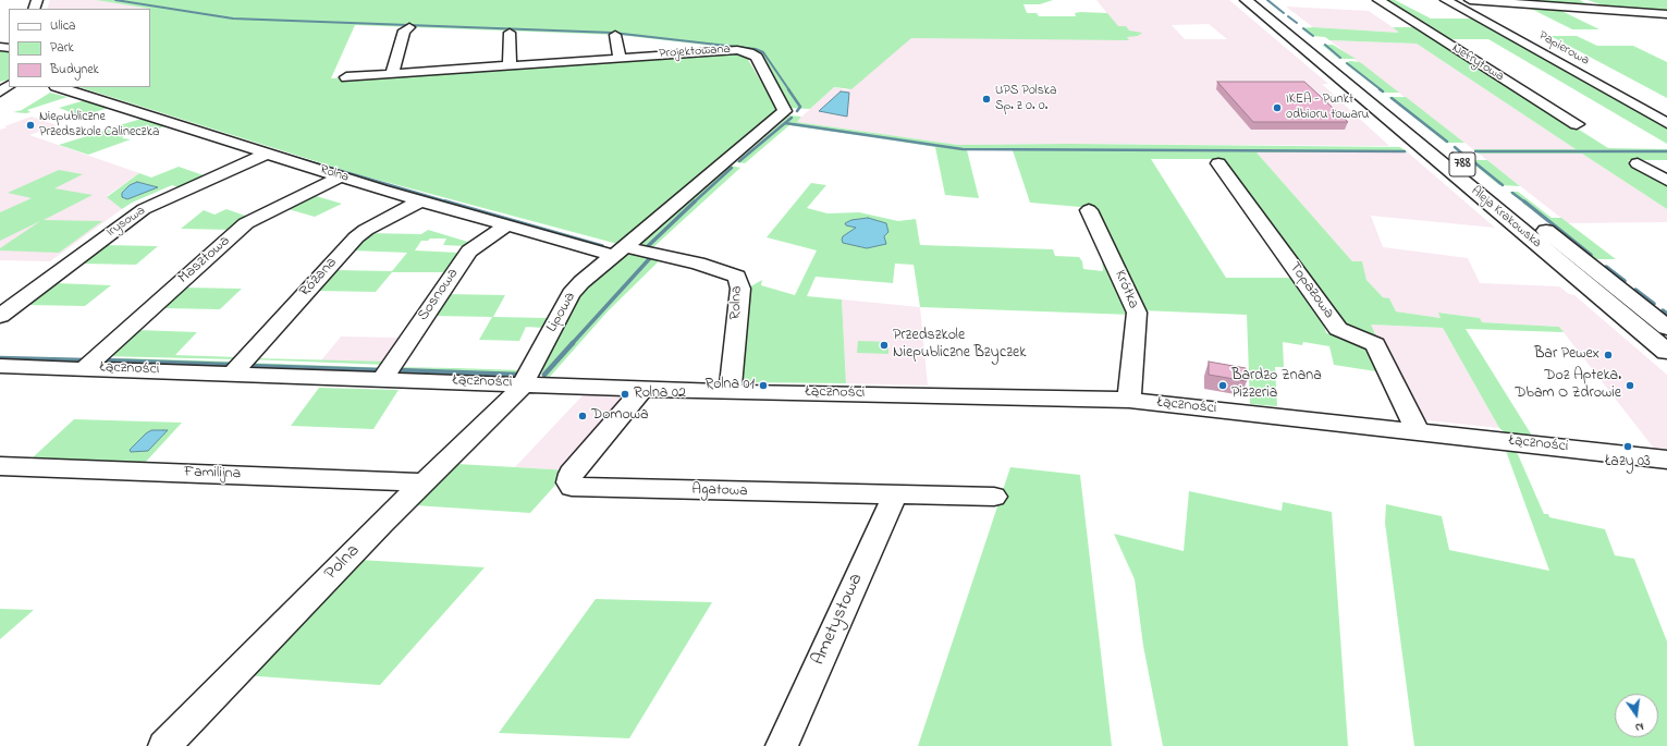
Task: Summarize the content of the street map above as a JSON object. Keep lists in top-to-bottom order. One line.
{"streets":{"main road":["788","Aleja Krakowska"],"street":["Papierowa","Projektowana","Nefrytowa","Rolna","Irysowa","Masztowa","Różana","Krótka","Topazowa","Sosnowa","Lipowa","Łączności","Familijna","Agatowa","Polna","Ametystowa"]},"crossings":[["Projektowana","Rolna"],["Projektowana","Lipowa"],["Rolna","Irysowa"],["Rolna","Masztowa"],["Rolna","Różana"],["Rolna","Sosnowa"],["Rolna","Lipowa"],["Rolna","Łączności"],["Masztowa","Łączności"],["Różana","Łączności"],["Krótka","Łączności"],["Topazowa","Łączności"],["Sosnowa","Łączności"],["Lipowa","Łączności"],["Lipowa","Polna"],["Łączności","Agatowa"],["Łączności","Polna"],["Familijna","Polna"],["Agatowa","Ametystowa"]],"places":["UPS Polska Sp. z o. o.","IKEA - Punkt odbioru towaru","Niepubliczne Przedszkole Calineczka","Przedszkole Niepubliczne Bzyczek","Bar Pewex","Rolna 01","Bardzo Znana Pizzeria","Doz Apteka. Dbam O Zdrowie","Rolna 02","Domowa","Łazy 03"],"legend":["Ulica","Park","Budynek"],"north":"bottom"}
